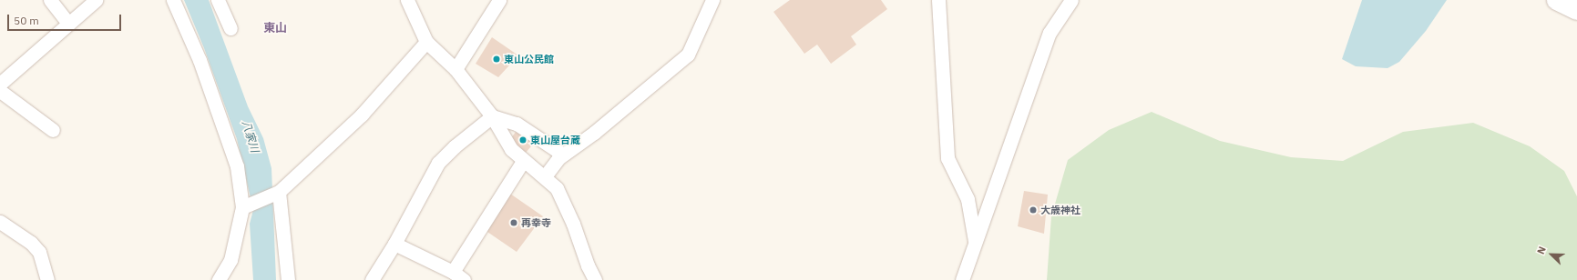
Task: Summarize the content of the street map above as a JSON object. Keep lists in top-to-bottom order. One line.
{"districts":["東山"],"water":["八家川"],"places":["東山公民館","東山屋台蔵","大歳神社","再幸寺"],"scale_bar":"50 m","north":"top left"}
